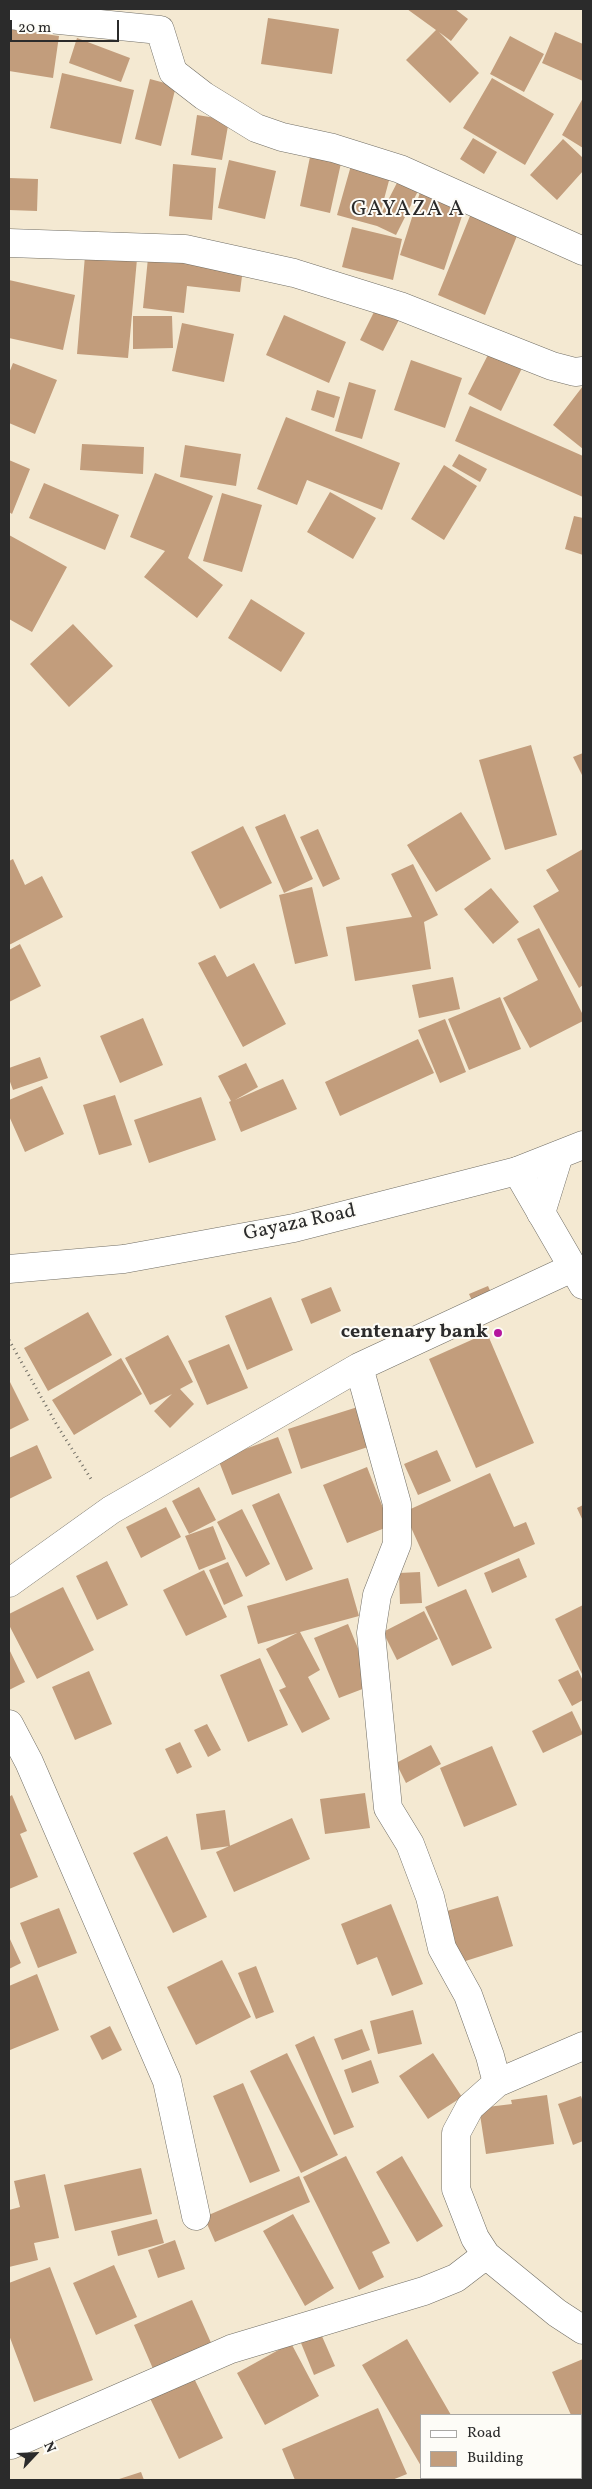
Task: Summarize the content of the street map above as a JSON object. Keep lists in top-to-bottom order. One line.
{"streets":{"street":["Gayaza Road"]},"districts":["GAYAZA A"],"places":["centenary bank"],"legend":["Road","Building"],"scale_bar":"20 m","north":"top right"}
